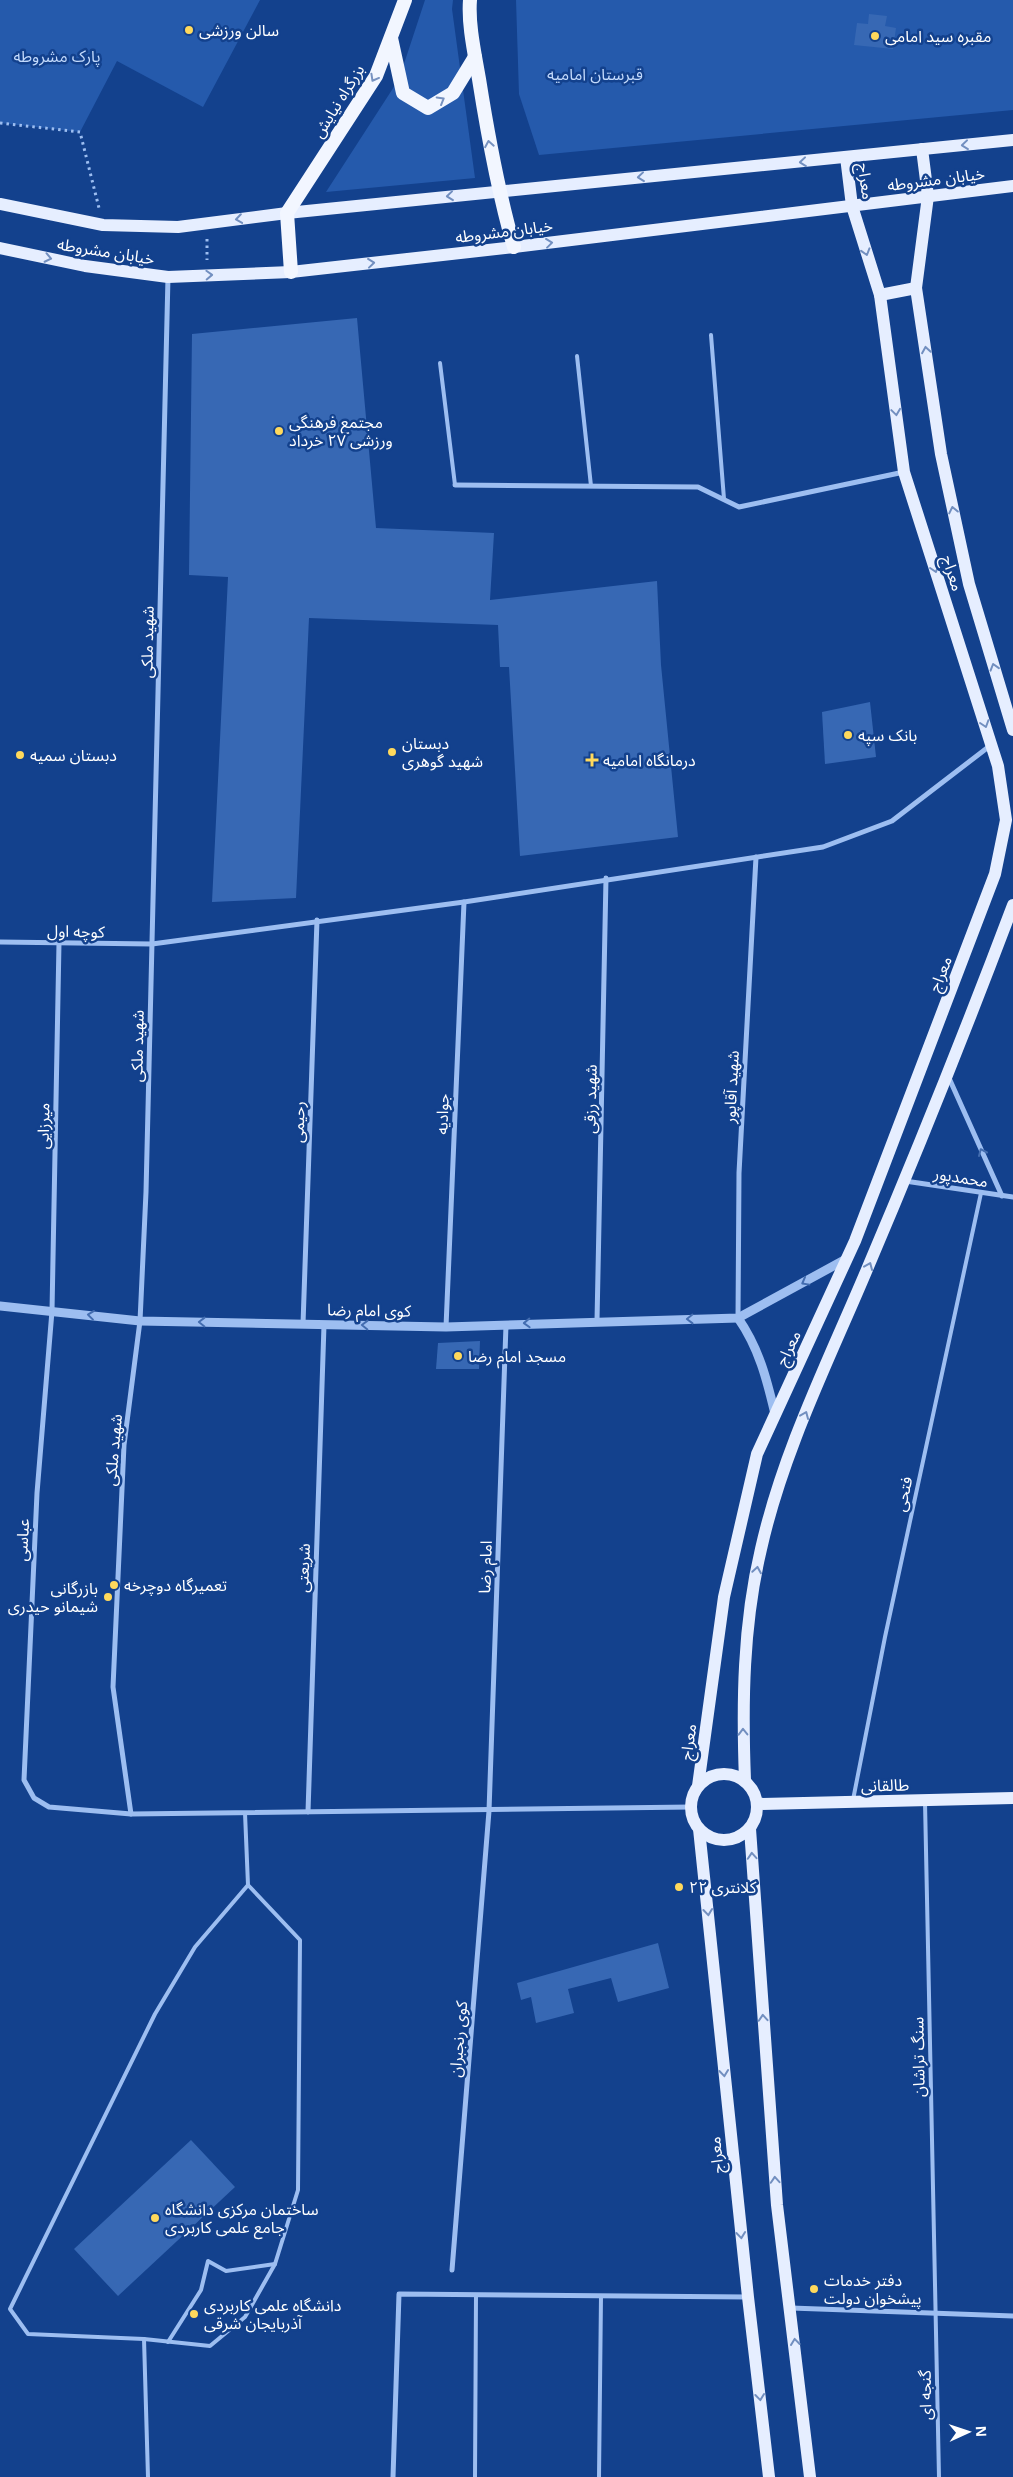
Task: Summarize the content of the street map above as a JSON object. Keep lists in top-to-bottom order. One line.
{"streets":{"highway":["بزرگراه نیایش"],"main road":["خیابان مشروطه","معراج","طالقانی"],"street":["شهید ملکی","کوچه اول","شهید آقاپور","شهید رزقی","جوادیه","رحیمی","میرزایی","محمدپور","کوی امام رضا","عباسی","امام رضا","شریعتی","کوی رنجبران"],"lane":["فتحی","سنگ تراشان","گنجه ای"]},"crossings":[["بزرگراه نیایش","خیابان مشروطه"],["خیابان مشروطه","معراج"],["خیابان مشروطه","شهید ملکی"],["معراج","کوچه اول"],["معراج","طالقانی"],["شهید ملکی","کوچه اول"],["شهید ملکی","کوی امام رضا"],["شهید ملکی","عباسی"],["کوچه اول","شهید آقاپور"],["کوچه اول","شهید رزقی"],["کوچه اول","جوادیه"],["کوچه اول","رحیمی"],["کوچه اول","میرزایی"],["شهید آقاپور","کوی امام رضا"],["شهید رزقی","کوی امام رضا"],["جوادیه","کوی امام رضا"],["رحیمی","کوی امام رضا"],["میرزایی","کوی امام رضا"],["میرزایی","عباسی"],["محمدپور","فتحی"],["کوی امام رضا","عباسی"],["کوی امام رضا","امام رضا"],["کوی امام رضا","شریعتی"],["فتحی","طالقانی"],["امام رضا","کوی رنجبران"],["طالقانی","سنگ تراشان"],["سنگ تراشان","گنجه ای"]],"one_way":["بزرگراه نیایش","کوی امام رضا"],"parks":["پارک مشروطه","قبرستان امامیه"],"places":{"other":["سالن ورزشی","مقبره سید امامی","مجتمع فرهنگی ورزشی ۲۷ خرداد","بانک سپه","دبستان شهید گوهری","دبستان سمیه","مسجد امام رضا","تعمیرگاه دوچرخه","بازرگانی شیمانو حیدری","کلانتری ٢٢","ساختمان مرکزی دانشگاه جامع علمی کاربردی","دفتر خدمات پیشخوان دولت","دانشگاه علمی کاربردی آذربایجان شرقی"],"health":["درمانگاه امامیه"]},"north":"right"}
